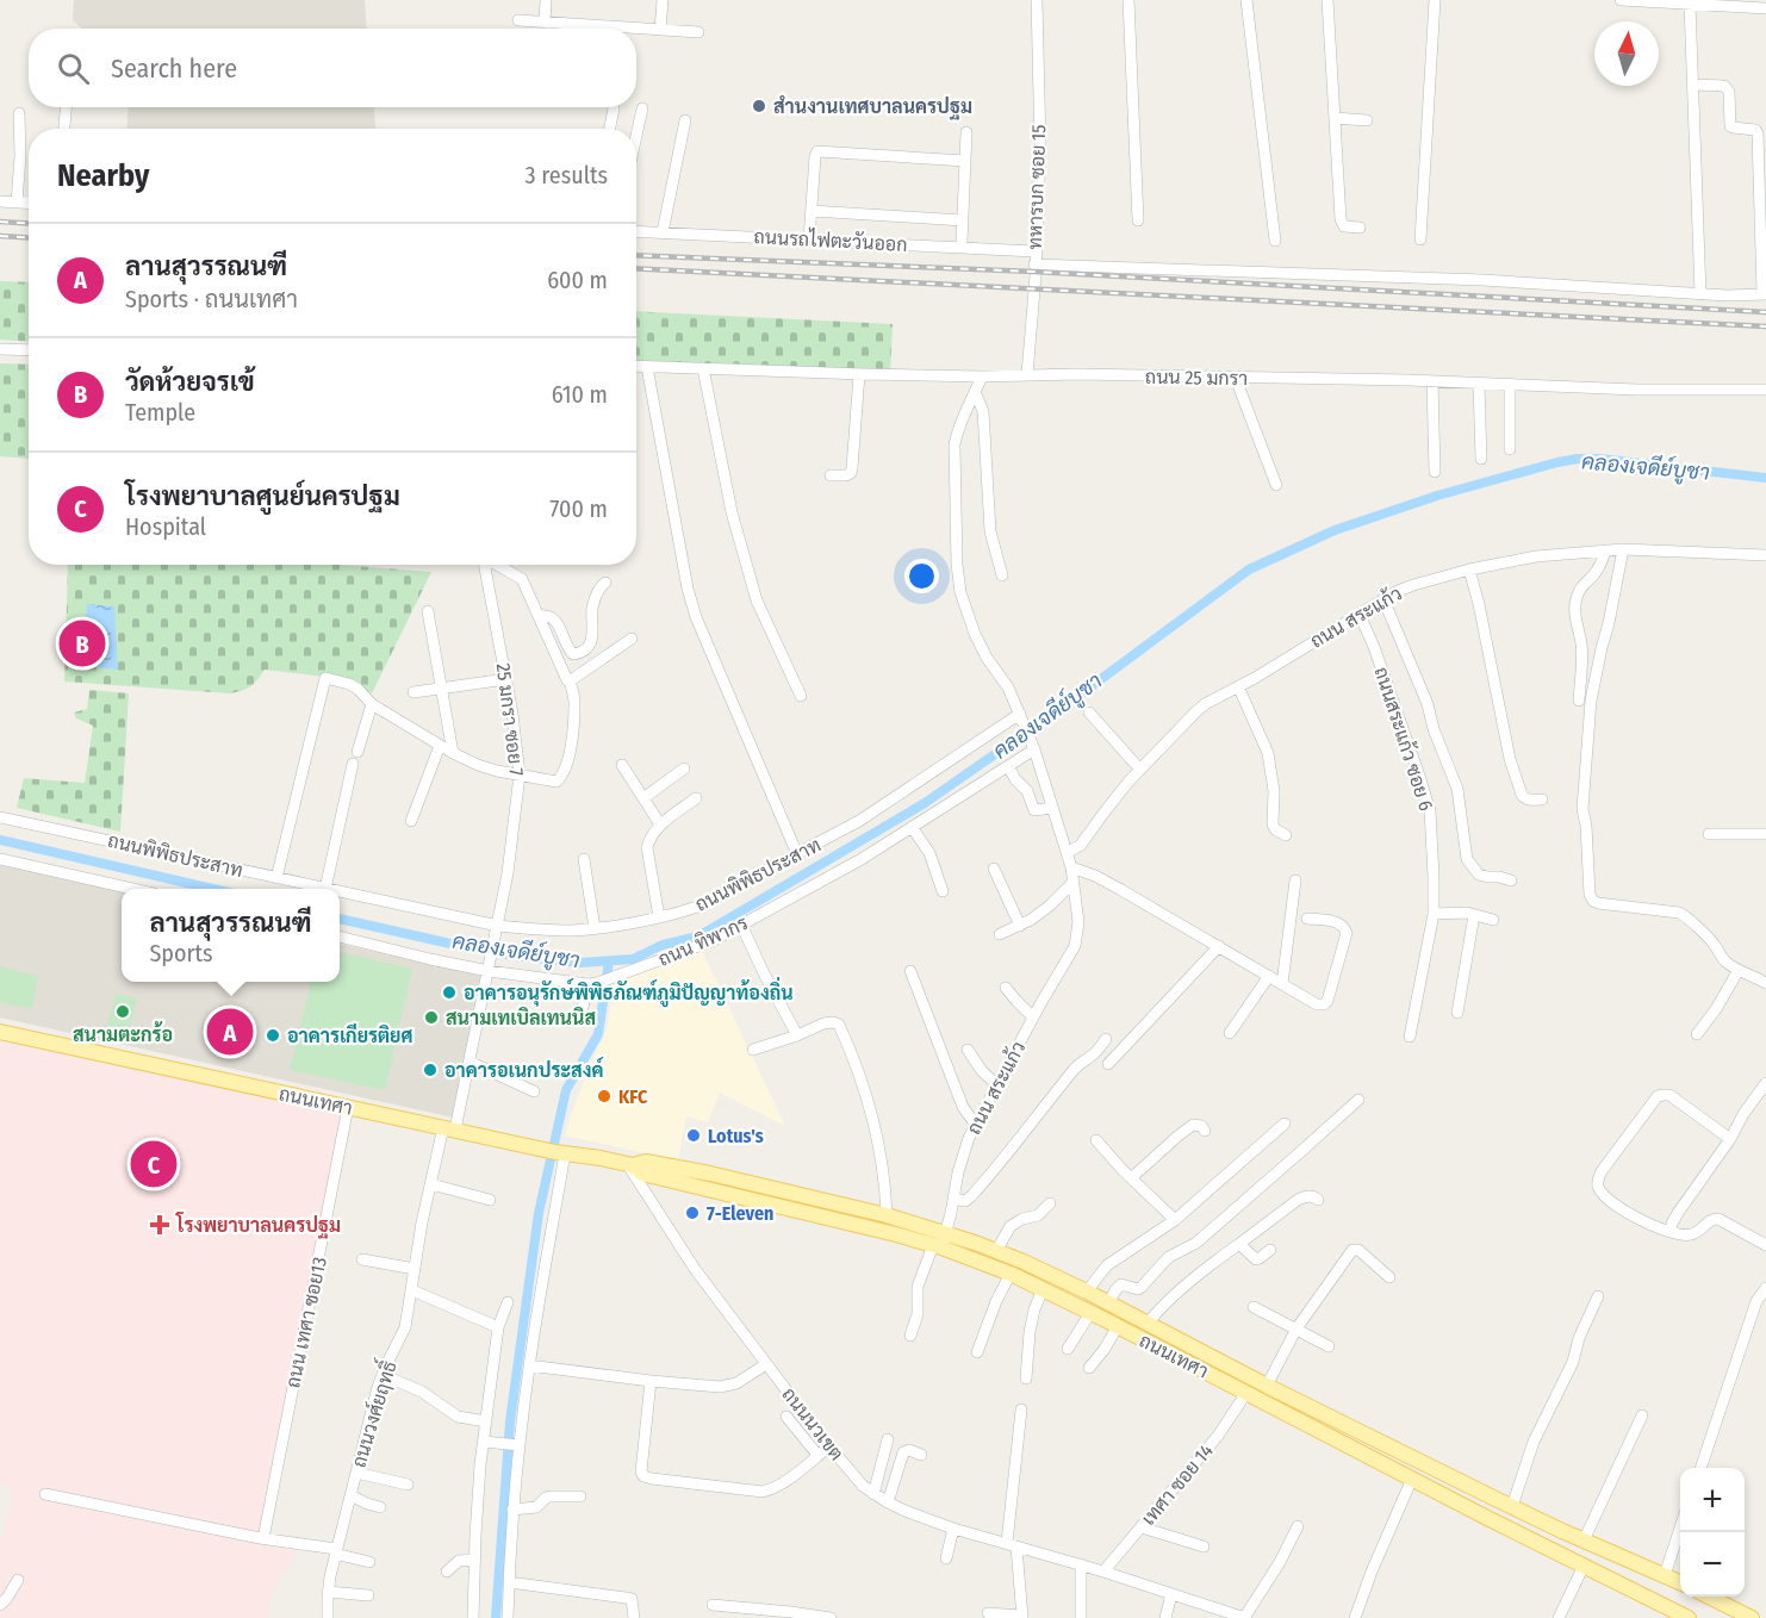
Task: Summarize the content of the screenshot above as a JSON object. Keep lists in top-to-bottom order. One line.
{"streets":{"main road":["ถนนเทศา"],"street":["ทหารบก ซอย 15","ถนนรถไฟตะวันออก","ถนน 25 มกรา","ถนน สระแก้ว","25 มกรา ซอย 7","ถนนสระแก้ว ซอย 6","ถนนพิพิธประสาท","ถนน ทิพากร","ถนน เทศา ซอย13","ถนนวงศ์ยฤทธิ์","ถนนนวเขต","เทศา ซอย 14"]},"crossings":[["ทหารบก ซอย 15","ถนนรถไฟตะวันออก"],["ทหารบก ซอย 15","ถนน 25 มกรา"],["ถนน 25 มกรา","ถนน สระแก้ว"],["ถนน สระแก้ว","ถนนสระแก้ว ซอย 6"],["ถนน สระแก้ว","ถนนพิพิธประสาท"],["ถนน สระแก้ว","ถนน ทิพากร"],["ถนน สระแก้ว","ถนนเทศา"],["25 มกรา ซอย 7","ถนนพิพิธประสาท"],["25 มกรา ซอย 7","ถนน ทิพากร"],["25 มกรา ซอย 7","ถนนวงศ์ยฤทธิ์"],["ถนนเทศา","ถนน เทศา ซอย13"],["ถนนเทศา","ถนนวงศ์ยฤทธิ์"],["ถนนเทศา","ถนนนวเขต"],["ถนนเทศา","เทศา ซอย 14"],["ถนนนวเขต","เทศา ซอย 14"]],"water":["คลองเจดีย์บูชา"],"places":{"other":["สำนงานเทศบาลนครปฐม","อาคารอนุรักษ์พิพิธภัณฑ์ภูมิปัญญาท้องถิ่น","สนามตะกร้อ","สนามเทเบิลเทนนิส","อาคารเกียรติยศ","อาคารอเนกประสงค์","KFC","Lotus's","7-Eleven"],"health":["โรงพยาบาลนครปฐม"]},"north":"top","page":{"search":"Search here","heading":["Nearby","3 results"],"list":[{"mark":"A","name":"ลานสุวรรณนฑี","note":"Sports · ถนนเทศา","value":"600 m"},{"mark":"B","name":"วัดห้วยจรเข้","note":"Temple","value":"610 m"},{"mark":"C","name":"โรงพยาบาลศูนย์นครปฐม","note":"Hospital","value":"700 m"}],"pins":["B","A","C"],"popup":["ลานสุวรรณนฑี","Sports"],"map_buttons":["+","−"]}}
